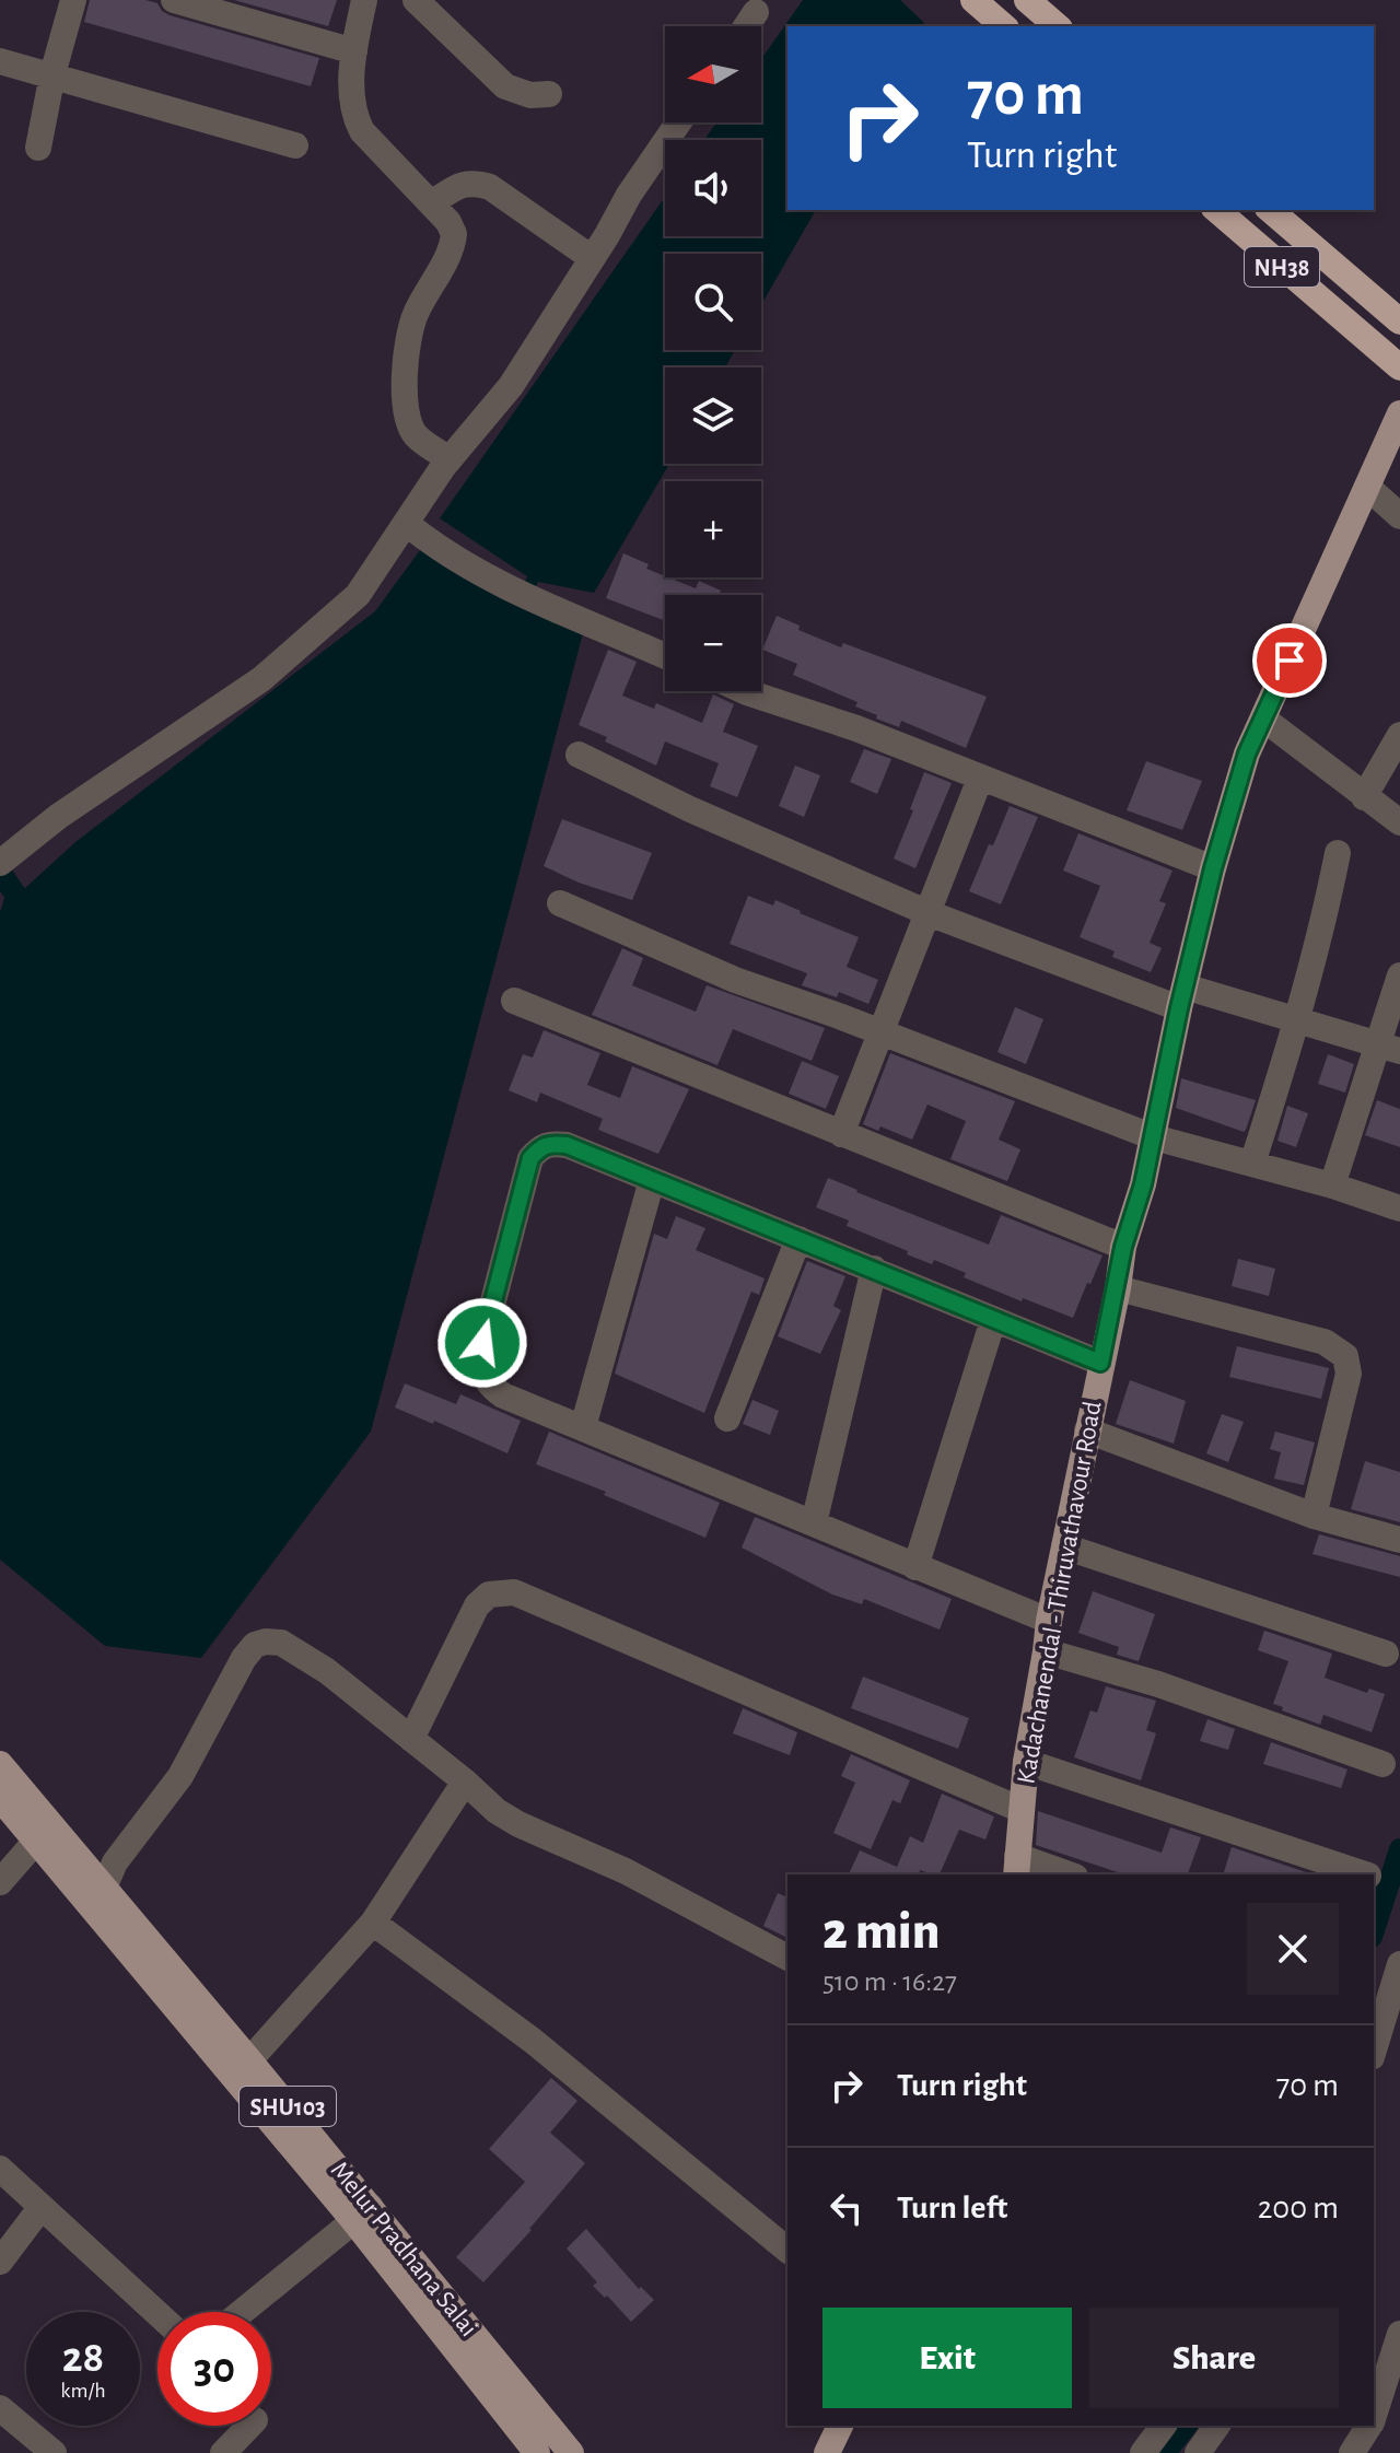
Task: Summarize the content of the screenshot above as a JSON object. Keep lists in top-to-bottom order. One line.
{"streets":{"highway":["NH38"],"main road":["Kadachanendal - Thiruvathavour Road","SHU103","Melur Pradhana Salai"]},"north":"left","page":{"map_buttons":["+","−"],"turn":["70 m","Turn right"],"heading":["2 min","510 m · 16:27"],"list":[{"name":"Turn right","value":"70 m"},{"name":"Turn left","value":"200 m"}],"buttons":["Exit","Share"],"speed":"28 km/h","limit":"30"}}
